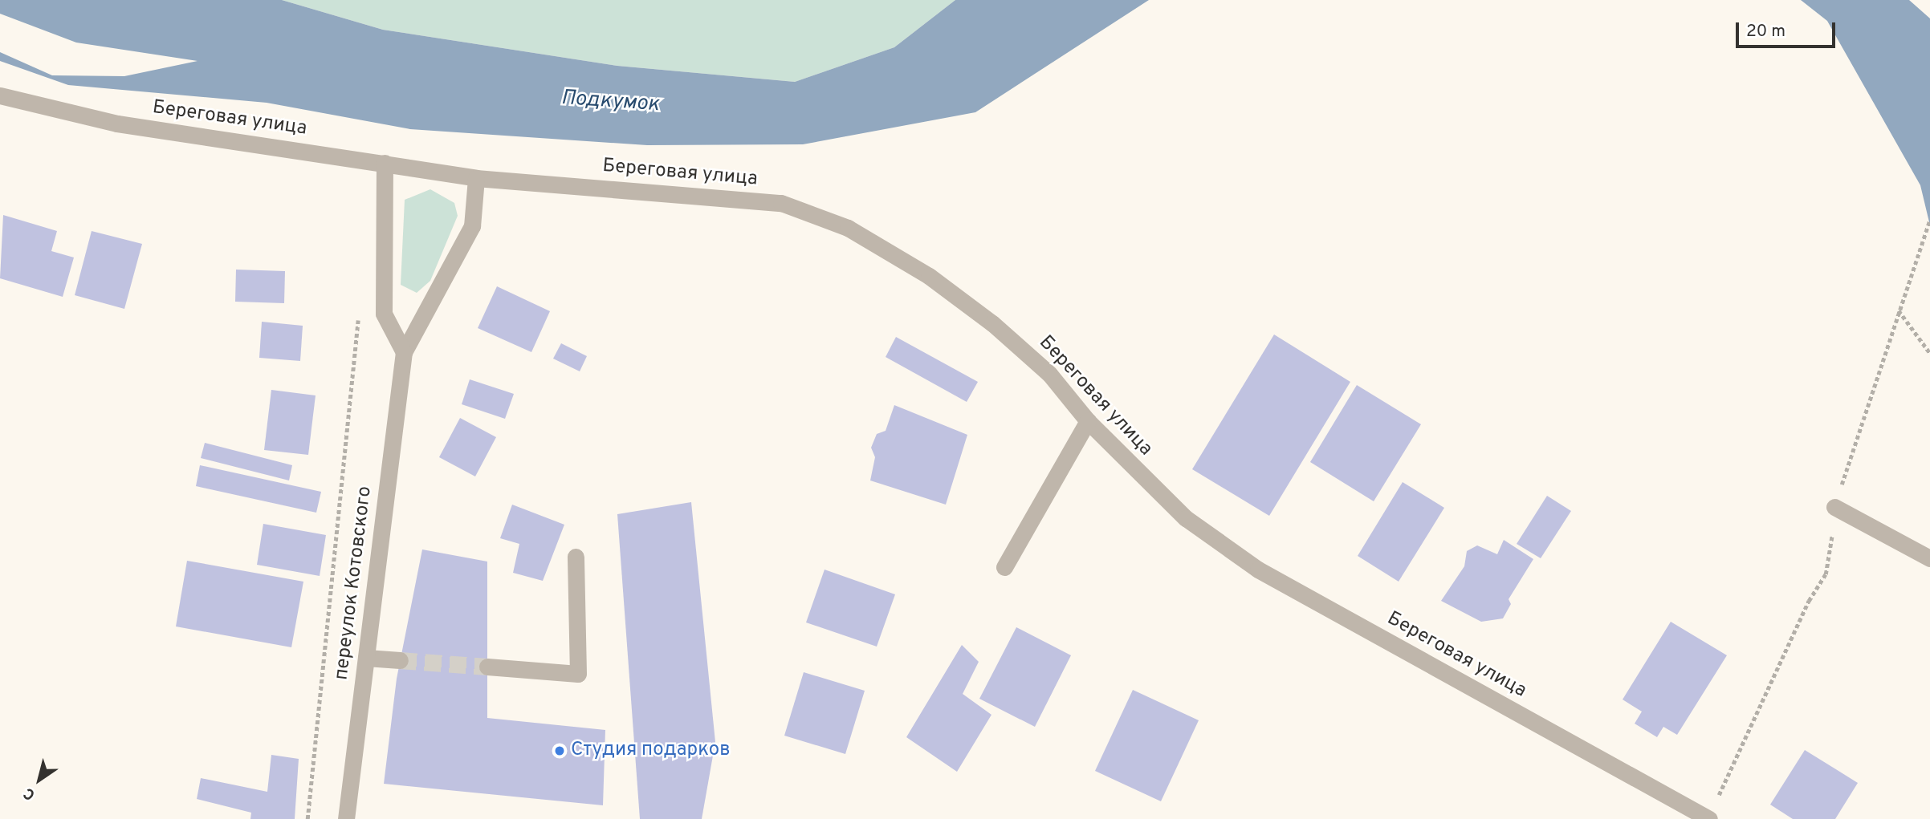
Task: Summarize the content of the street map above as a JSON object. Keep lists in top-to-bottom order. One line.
{"streets":{"street":["Береговая улица","переулок Котовского"]},"crossings":[["Береговая улица","переулок Котовского"]],"water":["Подкумок"],"places":["Студия подарков"],"scale_bar":"20 m","north":"bottom left"}
